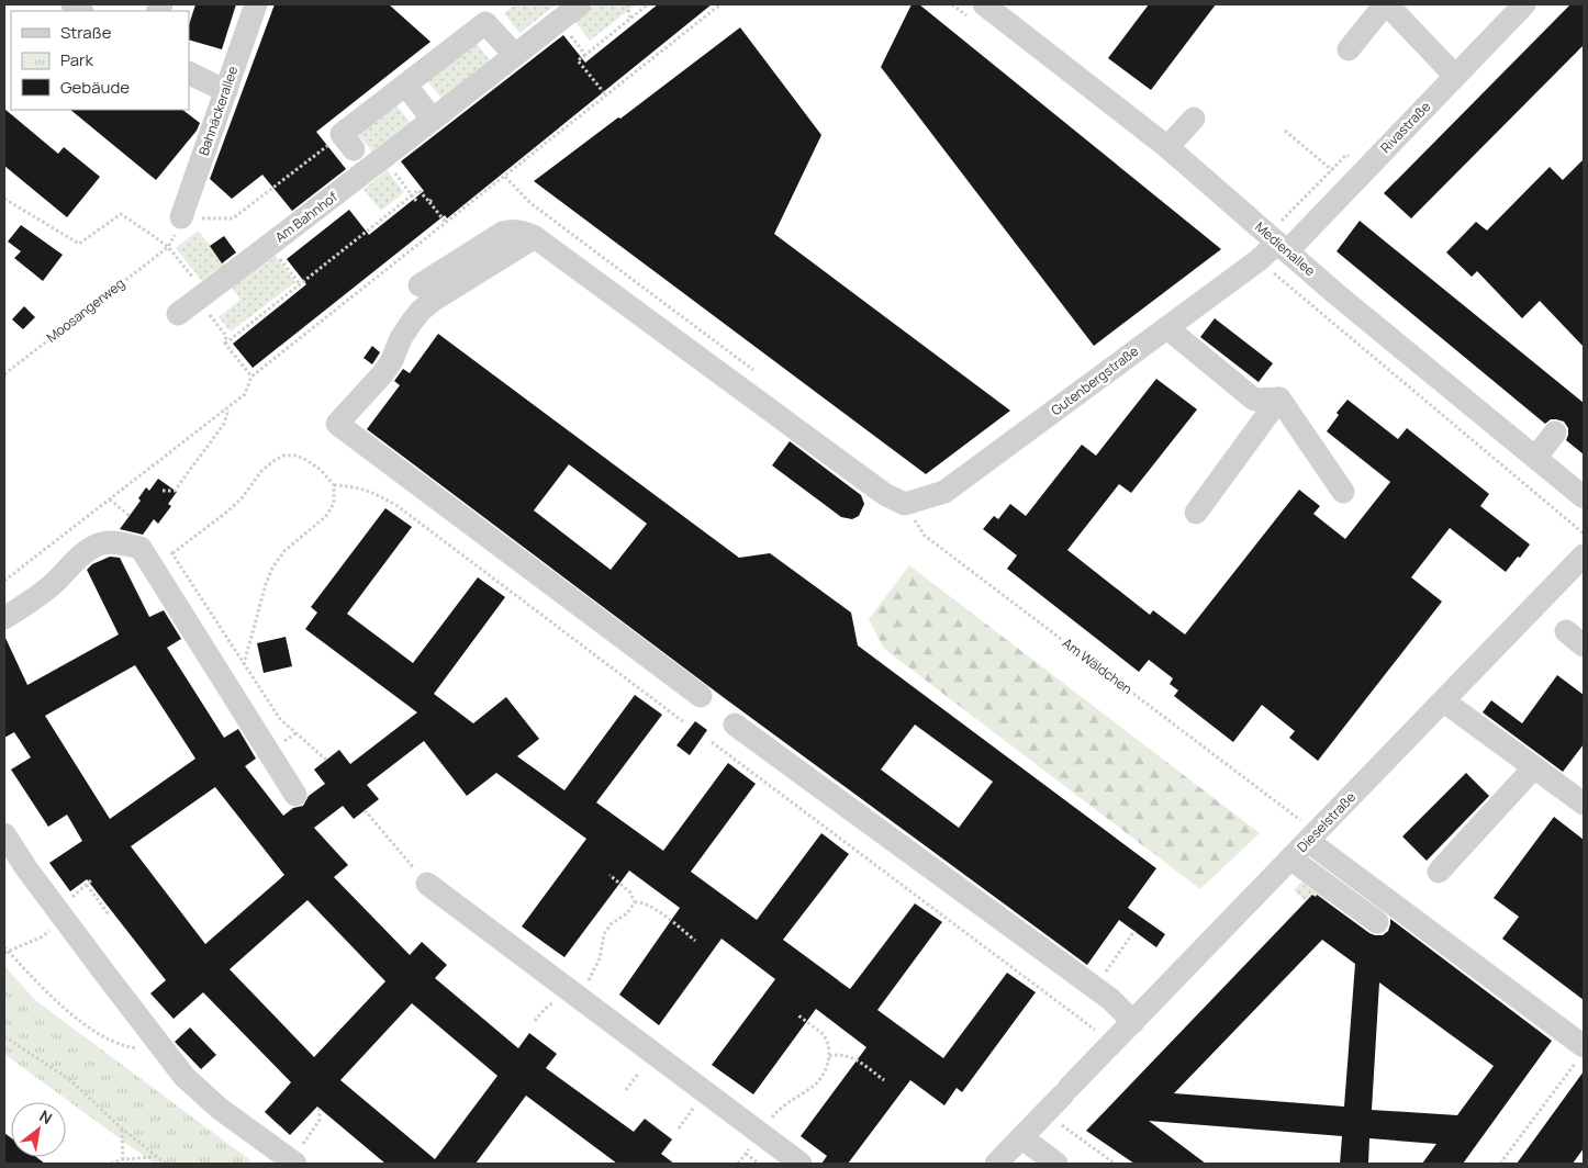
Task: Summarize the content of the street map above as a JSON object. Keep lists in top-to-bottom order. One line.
{"streets":{"street":["Bahnäckerallee","Rivastraße","Am Bahnhof","Medienallee","Gutenbergstraße","Dieselstraße"],"path":["Moosangerweg","Am Wäldchen"]},"crossings":[["Rivastraße","Medienallee"],["Rivastraße","Gutenbergstraße"],["Medienallee","Gutenbergstraße"],["Gutenbergstraße","Am Wäldchen"],["Am Wäldchen","Dieselstraße"]],"legend":["Straße","Park","Gebäude"],"north":"top right"}
